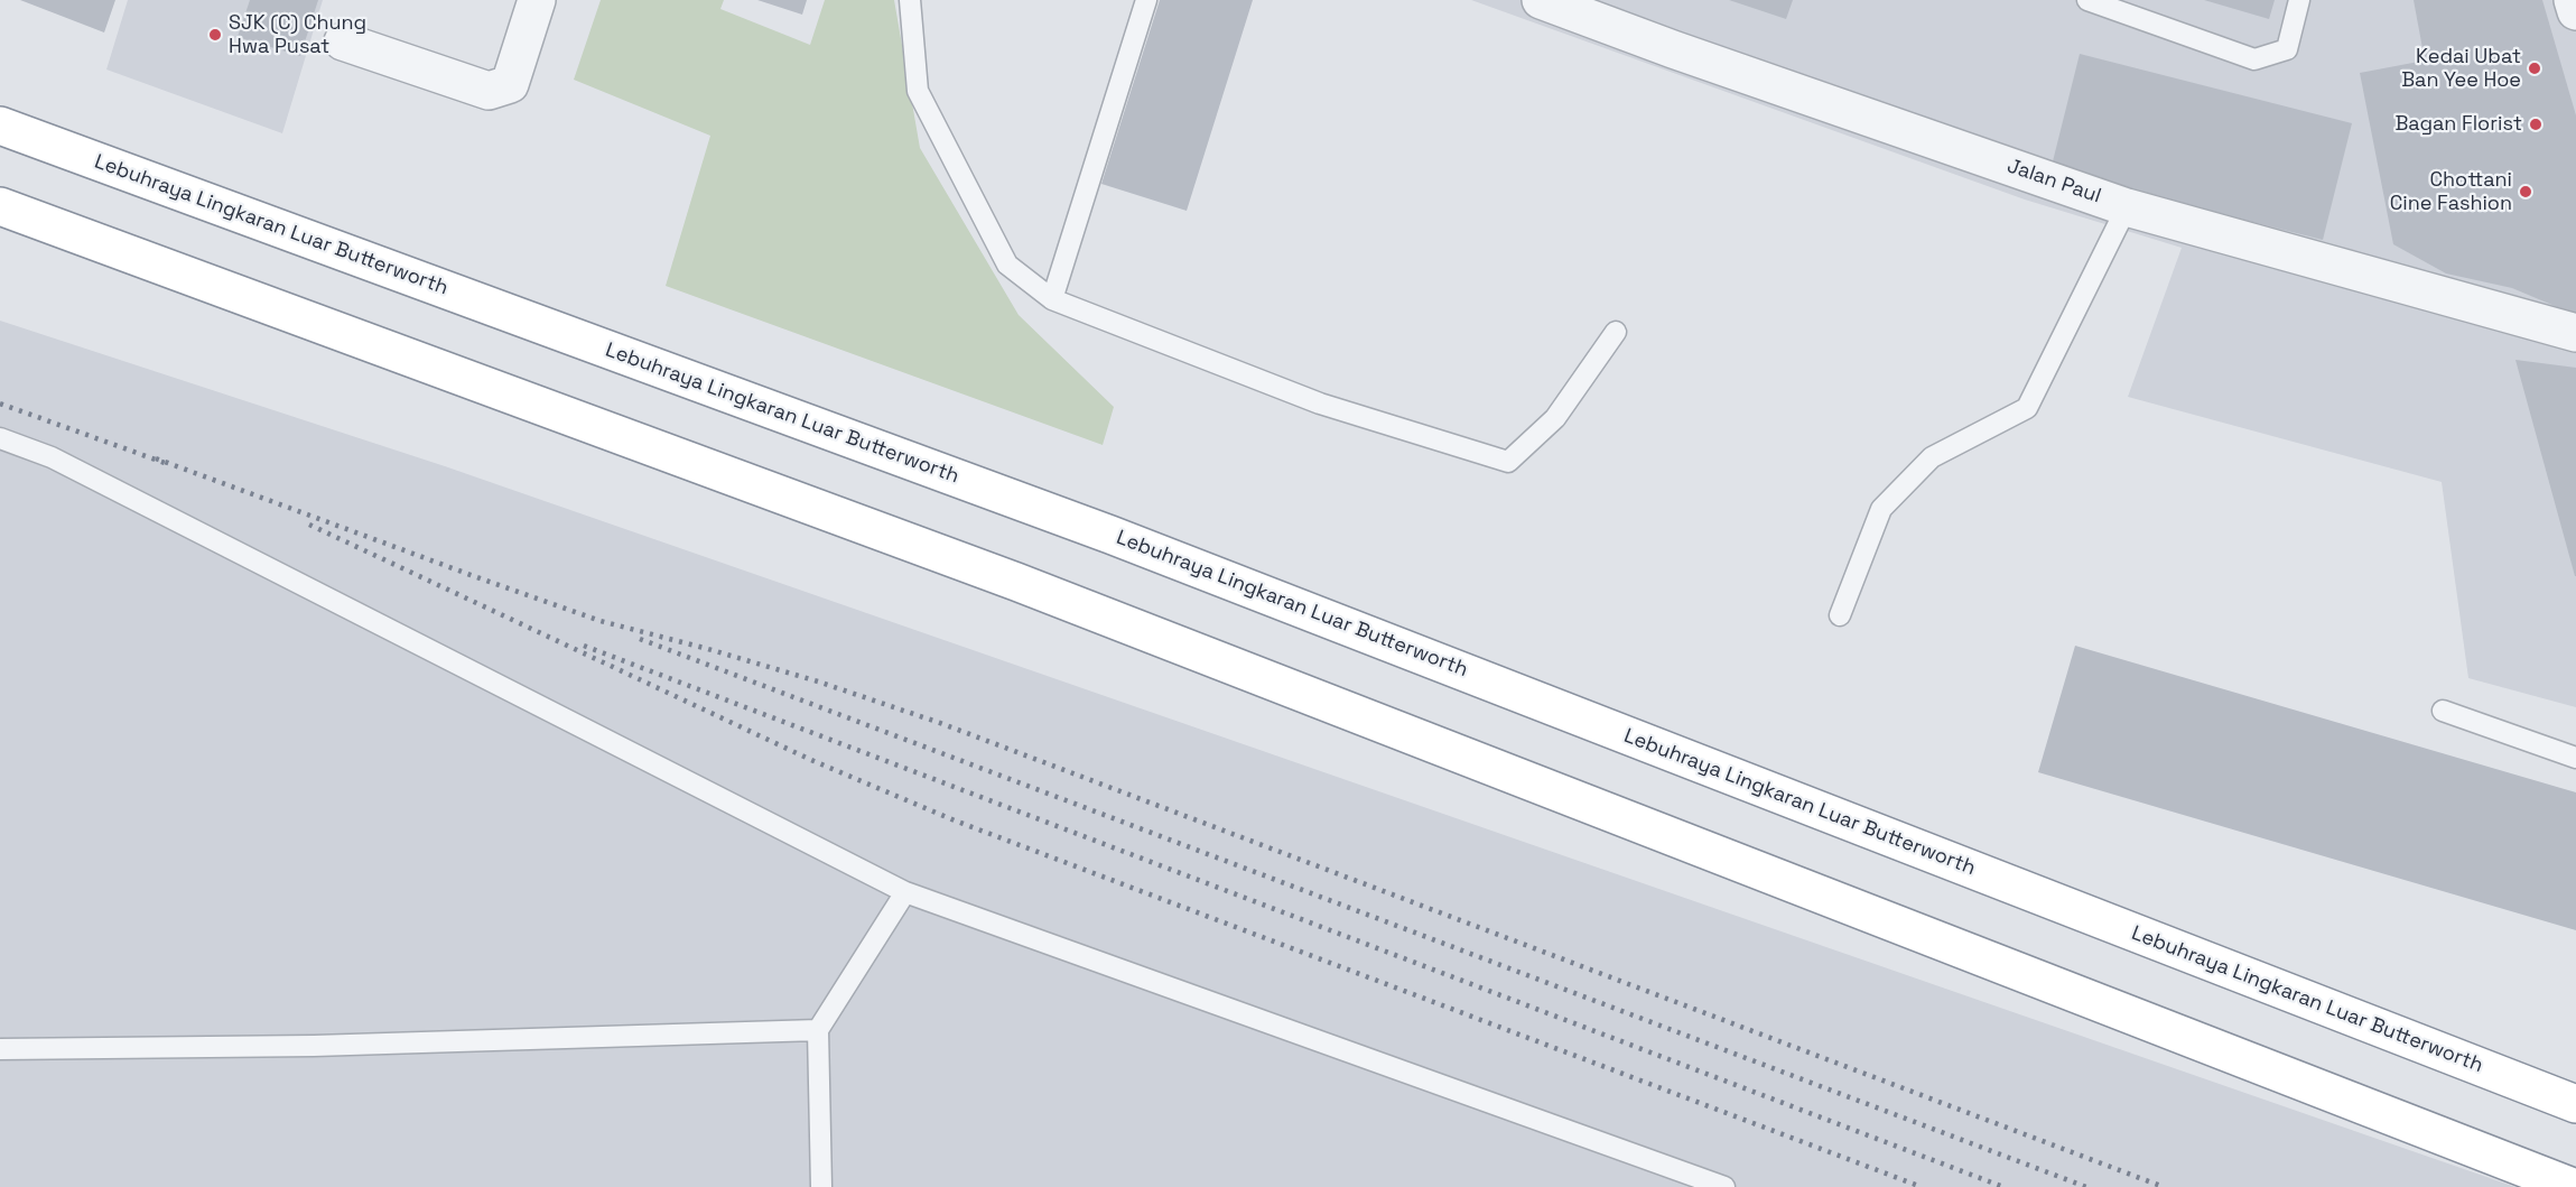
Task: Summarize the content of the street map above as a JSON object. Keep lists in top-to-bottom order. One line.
{"streets":{"highway":["Lebuhraya Lingkaran Luar Butterworth"],"street":["Jalan Paul"]},"places":["SJK (C) Chung Hwa Pusat","Kedai Ubat Ban Yee Hoe","Bagan Florist","Chottani Cine Fashion"]}
